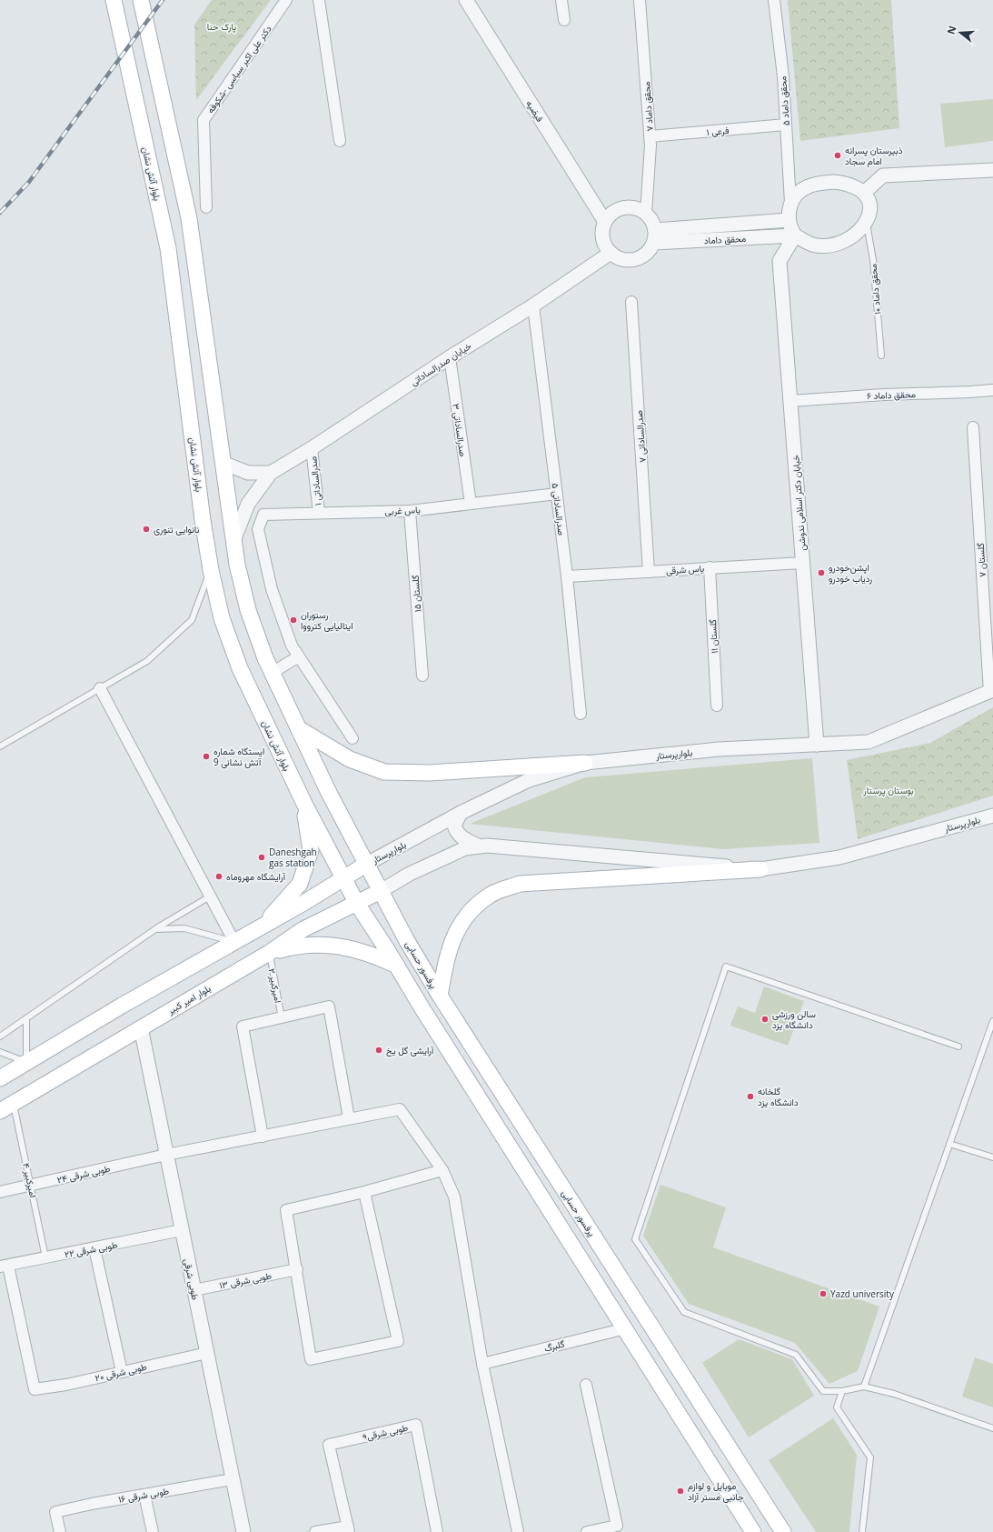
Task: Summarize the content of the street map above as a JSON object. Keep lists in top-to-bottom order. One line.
{"streets":{"main road":["بلوار آتش نشان","پرفسور حسابی","بلوار امیر کبیر"],"street":["دکتر علی اکبر سیاسی -شکوفه","محقق داماد ۵","محقق داماد ۷","فیضیه","فرعی ۱","محقق داماد","خیابان صدرالساداتی","محقق داماد ۶","صدرالساداتی ۳","صدرالساداتی ۷","صدرالساداتی ۱","خيابان دکتر اسلامی ندوشن","صدرالساداتی ۵","یاس غربی","گلستان ۷","یاس شرقی","گلستان ۱۵","گلستان ۱۱","بلوارپرستار","طوبی شرقی ۲۴","طوبی شرقی ۲۲","طوبی شرقی","طوبی شرقی ۱۳","گلبرگ","طوبی شرقی ۲۰","طوبی شرقی۹","طوبی شرقی ۱۶"],"lane":["محقق داماد ۱۰","امیرکبیر ۲","امیرکبیر ۴"]},"crossings":[["محقق داماد ۵","فرعی ۱"],["محقق داماد ۵","محقق داماد"],["محقق داماد ۵","محقق داماد ۱۰"],["محقق داماد ۵","خيابان دکتر اسلامی ندوشن"],["محقق داماد ۷","فیضیه"],["محقق داماد ۷","فرعی ۱"],["محقق داماد ۷","محقق داماد"],["محقق داماد ۷","خیابان صدرالساداتی"],["فیضیه","محقق داماد"],["فیضیه","خیابان صدرالساداتی"],["بلوار آتش نشان","بلوار امیر کبیر"],["محقق داماد","محقق داماد ۱۰"],["محقق داماد","خیابان صدرالساداتی"],["محقق داماد","خيابان دکتر اسلامی ندوشن"],["محقق داماد ۱۰","خيابان دکتر اسلامی ندوشن"],["خیابان صدرالساداتی","صدرالساداتی ۳"],["خیابان صدرالساداتی","صدرالساداتی ۱"],["خیابان صدرالساداتی","صدرالساداتی ۵"],["محقق داماد ۶","خيابان دکتر اسلامی ندوشن"],["صدرالساداتی ۳","یاس غربی"],["صدرالساداتی ۷","یاس شرقی"],["صدرالساداتی ۱","یاس غربی"],["خيابان دکتر اسلامی ندوشن","یاس شرقی"],["خيابان دکتر اسلامی ندوشن","بلوارپرستار"],["صدرالساداتی ۵","یاس غربی"],["صدرالساداتی ۵","یاس شرقی"],["یاس غربی","گلستان ۱۵"],["گلستان ۷","بلوارپرستار"],["یاس شرقی","گلستان ۱۱"],["بلوارپرستار","پرفسور حسابی"],["بلوارپرستار","بلوار امیر کبیر"],["پرفسور حسابی","بلوار امیر کبیر"],["امیرکبیر ۲","بلوار امیر کبیر"],["بلوار امیر کبیر","امیرکبیر ۴"],["بلوار امیر کبیر","طوبی شرقی"],["طوبی شرقی ۲۴","امیرکبیر ۴"],["طوبی شرقی ۲۴","طوبی شرقی"],["امیرکبیر ۴","طوبی شرقی ۲۲"],["طوبی شرقی ۲۲","طوبی شرقی"],["طوبی شرقی ۲۲","طوبی شرقی ۲۰"],["طوبی شرقی","طوبی شرقی ۱۳"],["طوبی شرقی","طوبی شرقی ۲۰"],["طوبی شرقی","طوبی شرقی ۱۶"]],"parks":["پارک حنا","بوستان پرستار"],"places":["ذبیرستان پسرانه امام سجاد","نانوایی تنوری","اپشن‌خودرو ردیاب خودرو","رستوران ایتالیایی کترووا","ایستگاه شماره 9 آتش نشانی","Daneshgah gas station","آرایشگاه مهروماه","سالن ورزشی دانشگاه یزد","آرایشی گل یخ","گلخانه دانشگاه یزد","Yazd university","موبایل و لوازم جانبی مستر آزاد"],"north":"left"}
